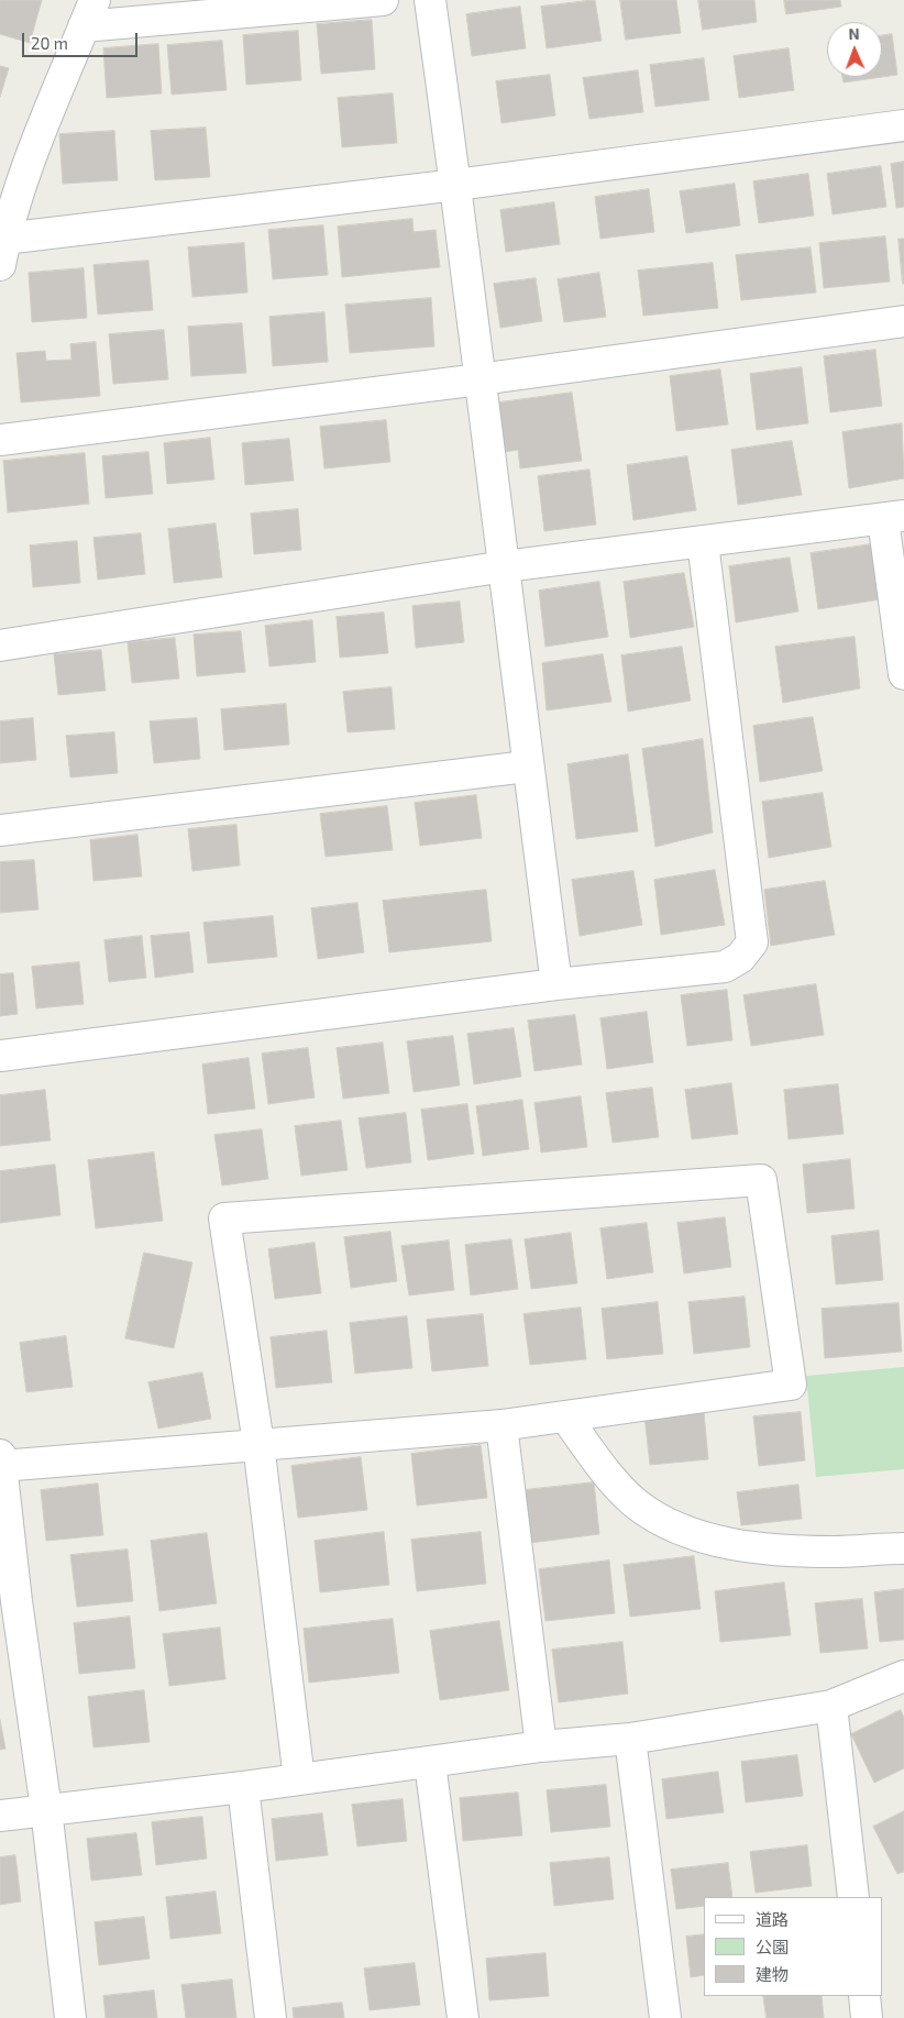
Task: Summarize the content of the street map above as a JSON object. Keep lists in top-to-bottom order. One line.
{"legend":["道路","公園","建物"],"scale_bar":"20 m","north":"top"}
